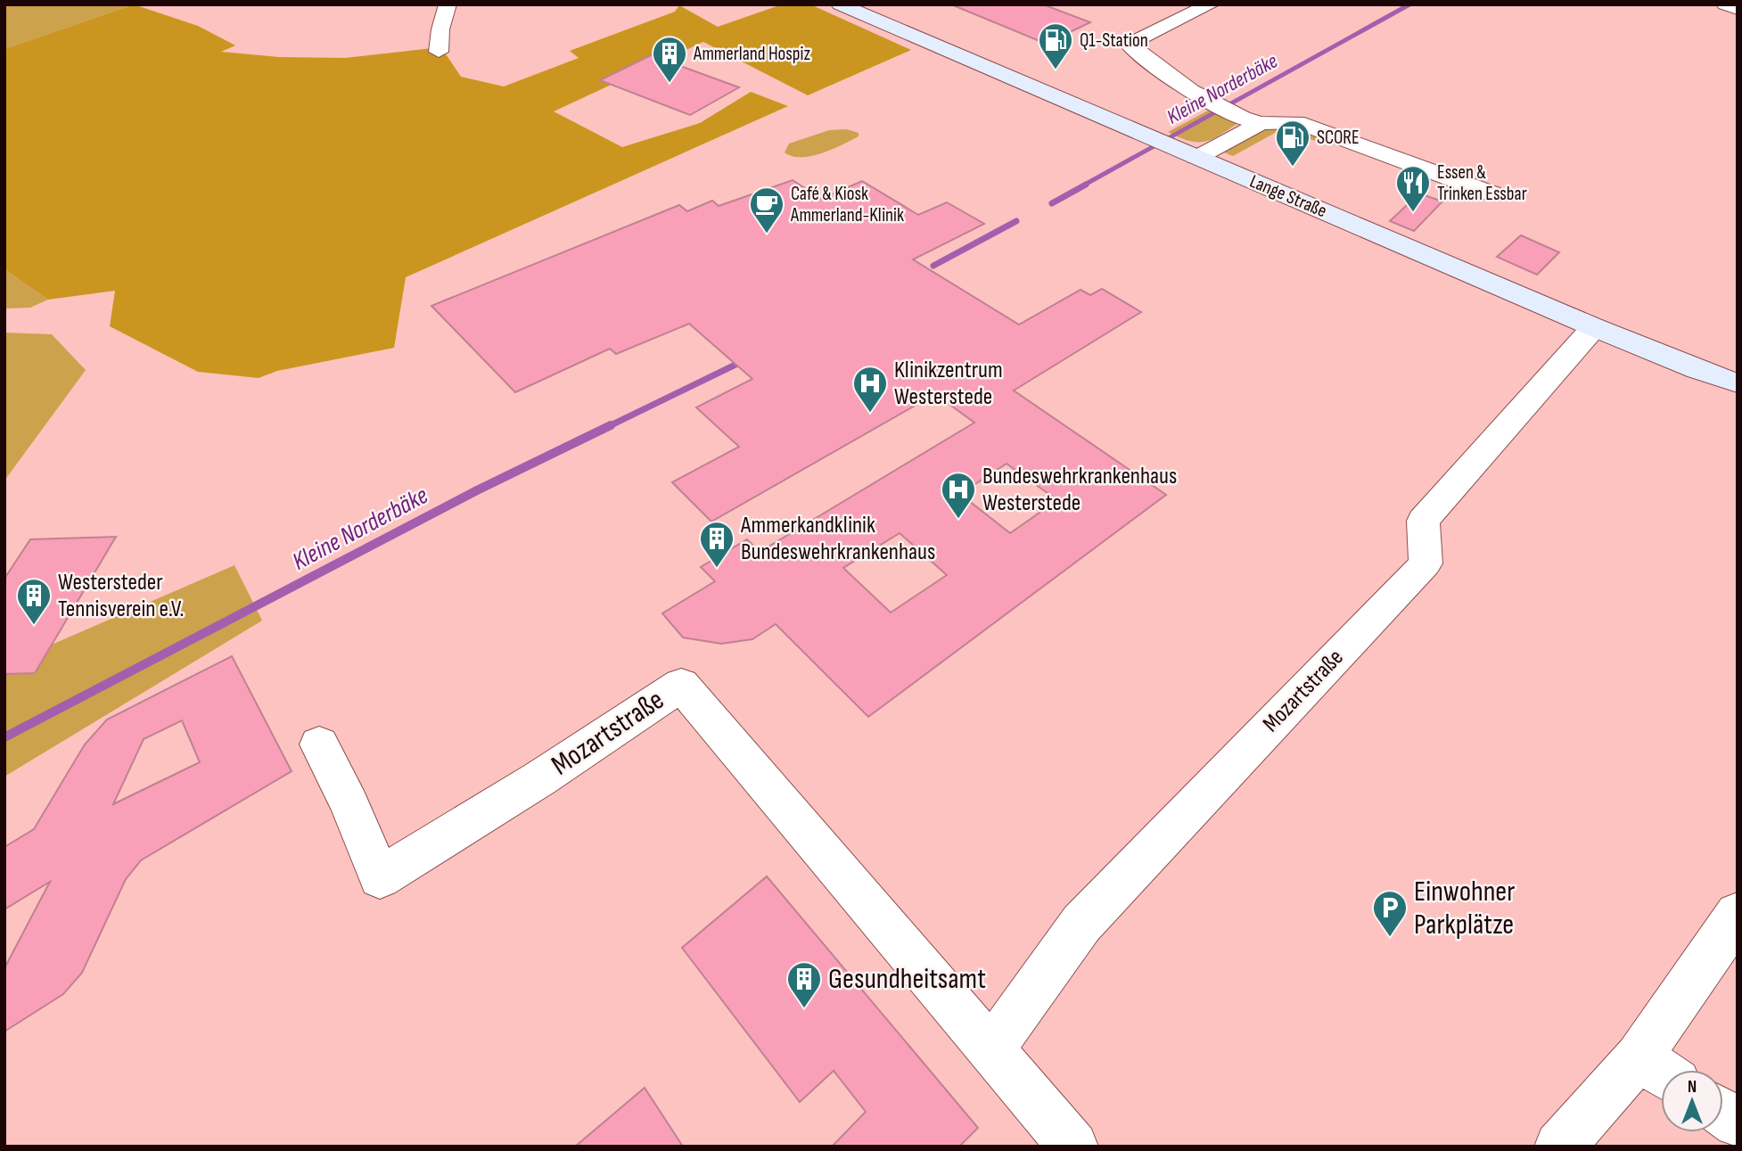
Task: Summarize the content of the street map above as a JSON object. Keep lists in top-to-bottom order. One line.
{"streets":{"street":["Lange Straße","Mozartstraße"]},"crossings":[["Lange Straße","Mozartstraße"]],"water":["Kleine Norderbäke"],"places":{"fuel station":["Q1-Station","SCORE"],"building":["Ammerland Hospiz","Ammerkandklinik Bundeswehrkrankenhaus","Westersteder Tennisverein e.V.","Gesundheitsamt"],"restaurant":["Essen & Trinken Essbar"],"cafe":["Café & Kiosk Ammerland-Klinik"],"hospital":["Klinikzentrum Westerstede","Bundeswehrkrankenhaus Westerstede"],"parking":["Einwohner Parkplätze"]},"north":"top"}
